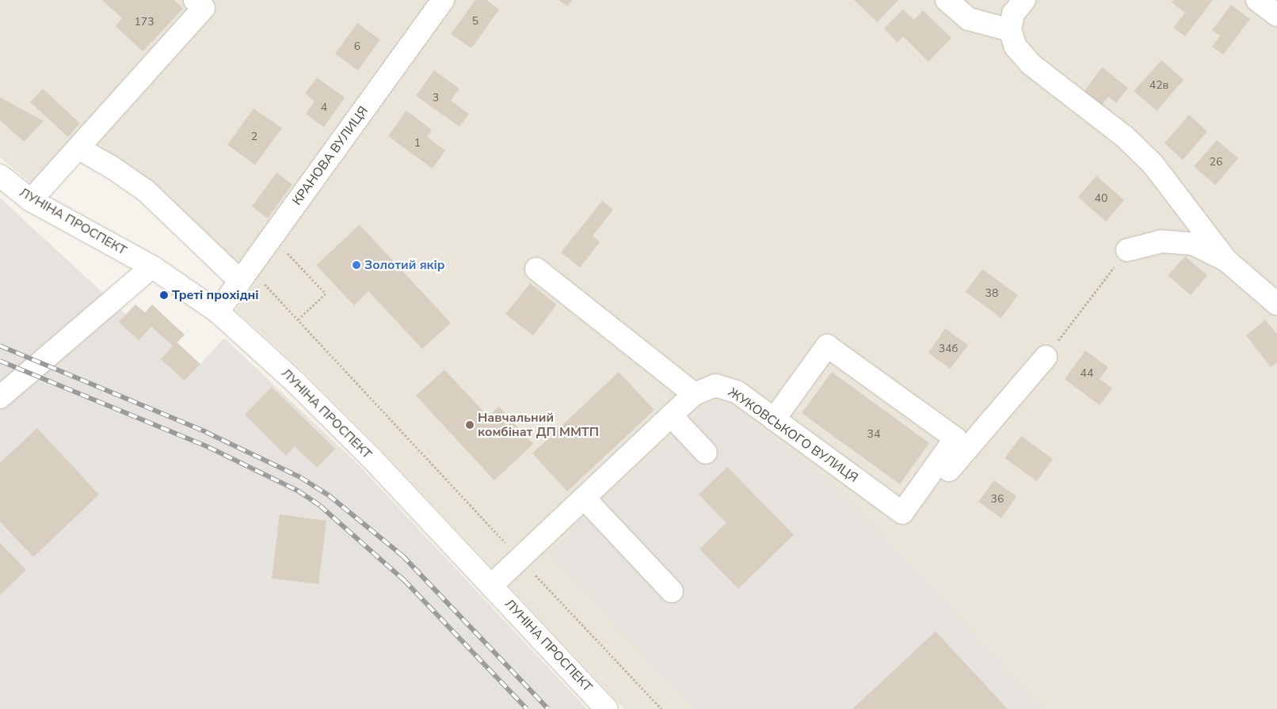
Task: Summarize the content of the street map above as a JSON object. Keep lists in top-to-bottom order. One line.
{"streets":{"street":["КРАНОВА ВУЛИЦЯ","ЛУНІНА ПРОСПЕКТ","ЖУКОВСЬКОГО ВУЛИЦЯ"]},"crossings":[["КРАНОВА ВУЛИЦЯ","ЛУНІНА ПРОСПЕКТ"],["ЛУНІНА ПРОСПЕКТ","ЖУКОВСЬКОГО ВУЛИЦЯ"]],"places":["Золотий якір","Треті прохідні","Навчальний комбінат ДП ММТП"],"house_numbers":["5","173","6","42в","3","4","2","1","26","40","38","34б","44","34","36"]}
